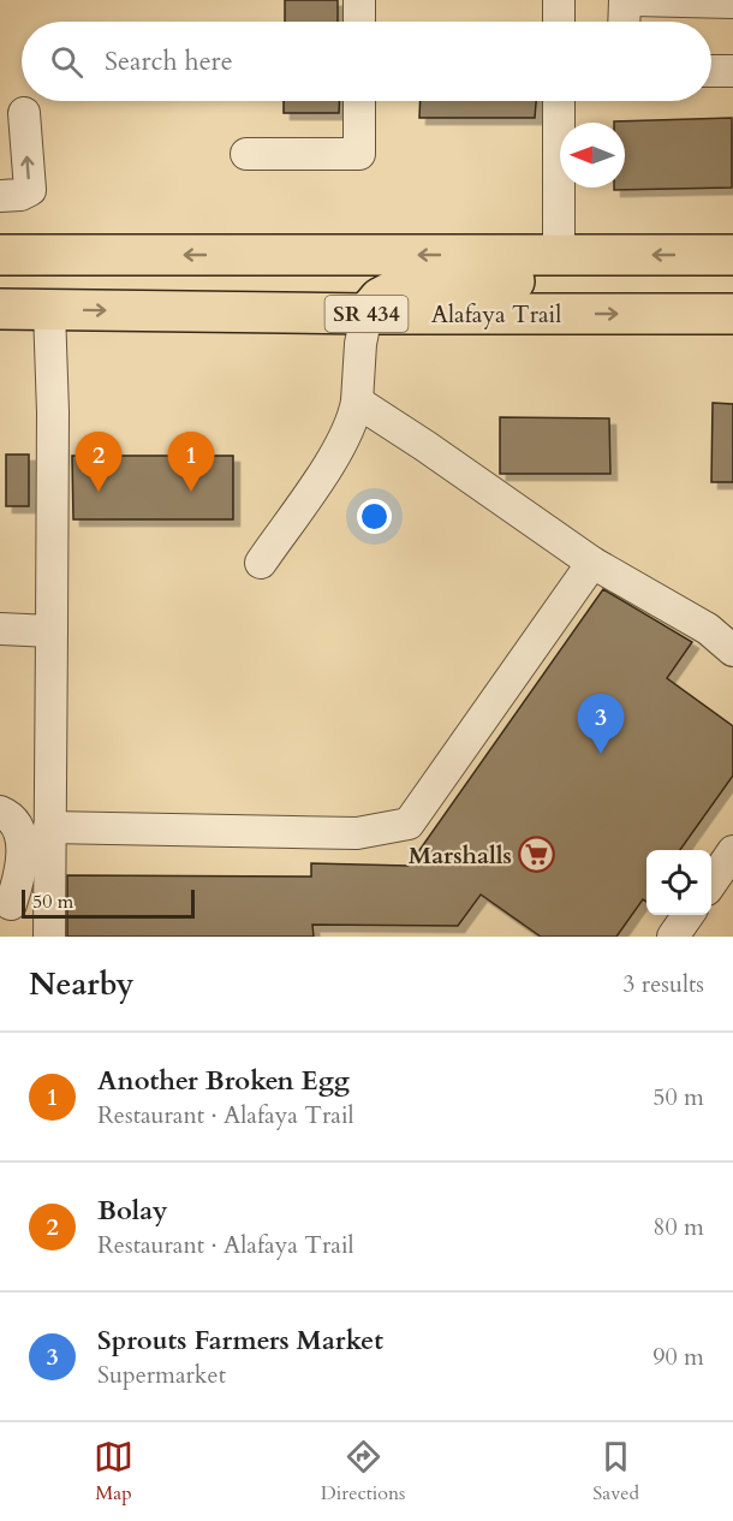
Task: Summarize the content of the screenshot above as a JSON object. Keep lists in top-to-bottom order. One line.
{"streets":{"main road":["SR 434","Alafaya Trail"]},"places":{"supermarket":["Marshalls"]},"scale_bar":"50 m","north":"left","page":{"search":"Search here","pins":["1","2","3"],"scale":"50 m","heading":["Nearby","3 results"],"list":[{"mark":"1","name":"Another Broken Egg","note":"Restaurant · Alafaya Trail","value":"50 m"},{"mark":"2","name":"Bolay","note":"Restaurant · Alafaya Trail","value":"80 m"},{"mark":"3","name":"Sprouts Farmers Market","note":"Supermarket","value":"90 m"}],"nav":["Map","Directions","Saved"]}}
